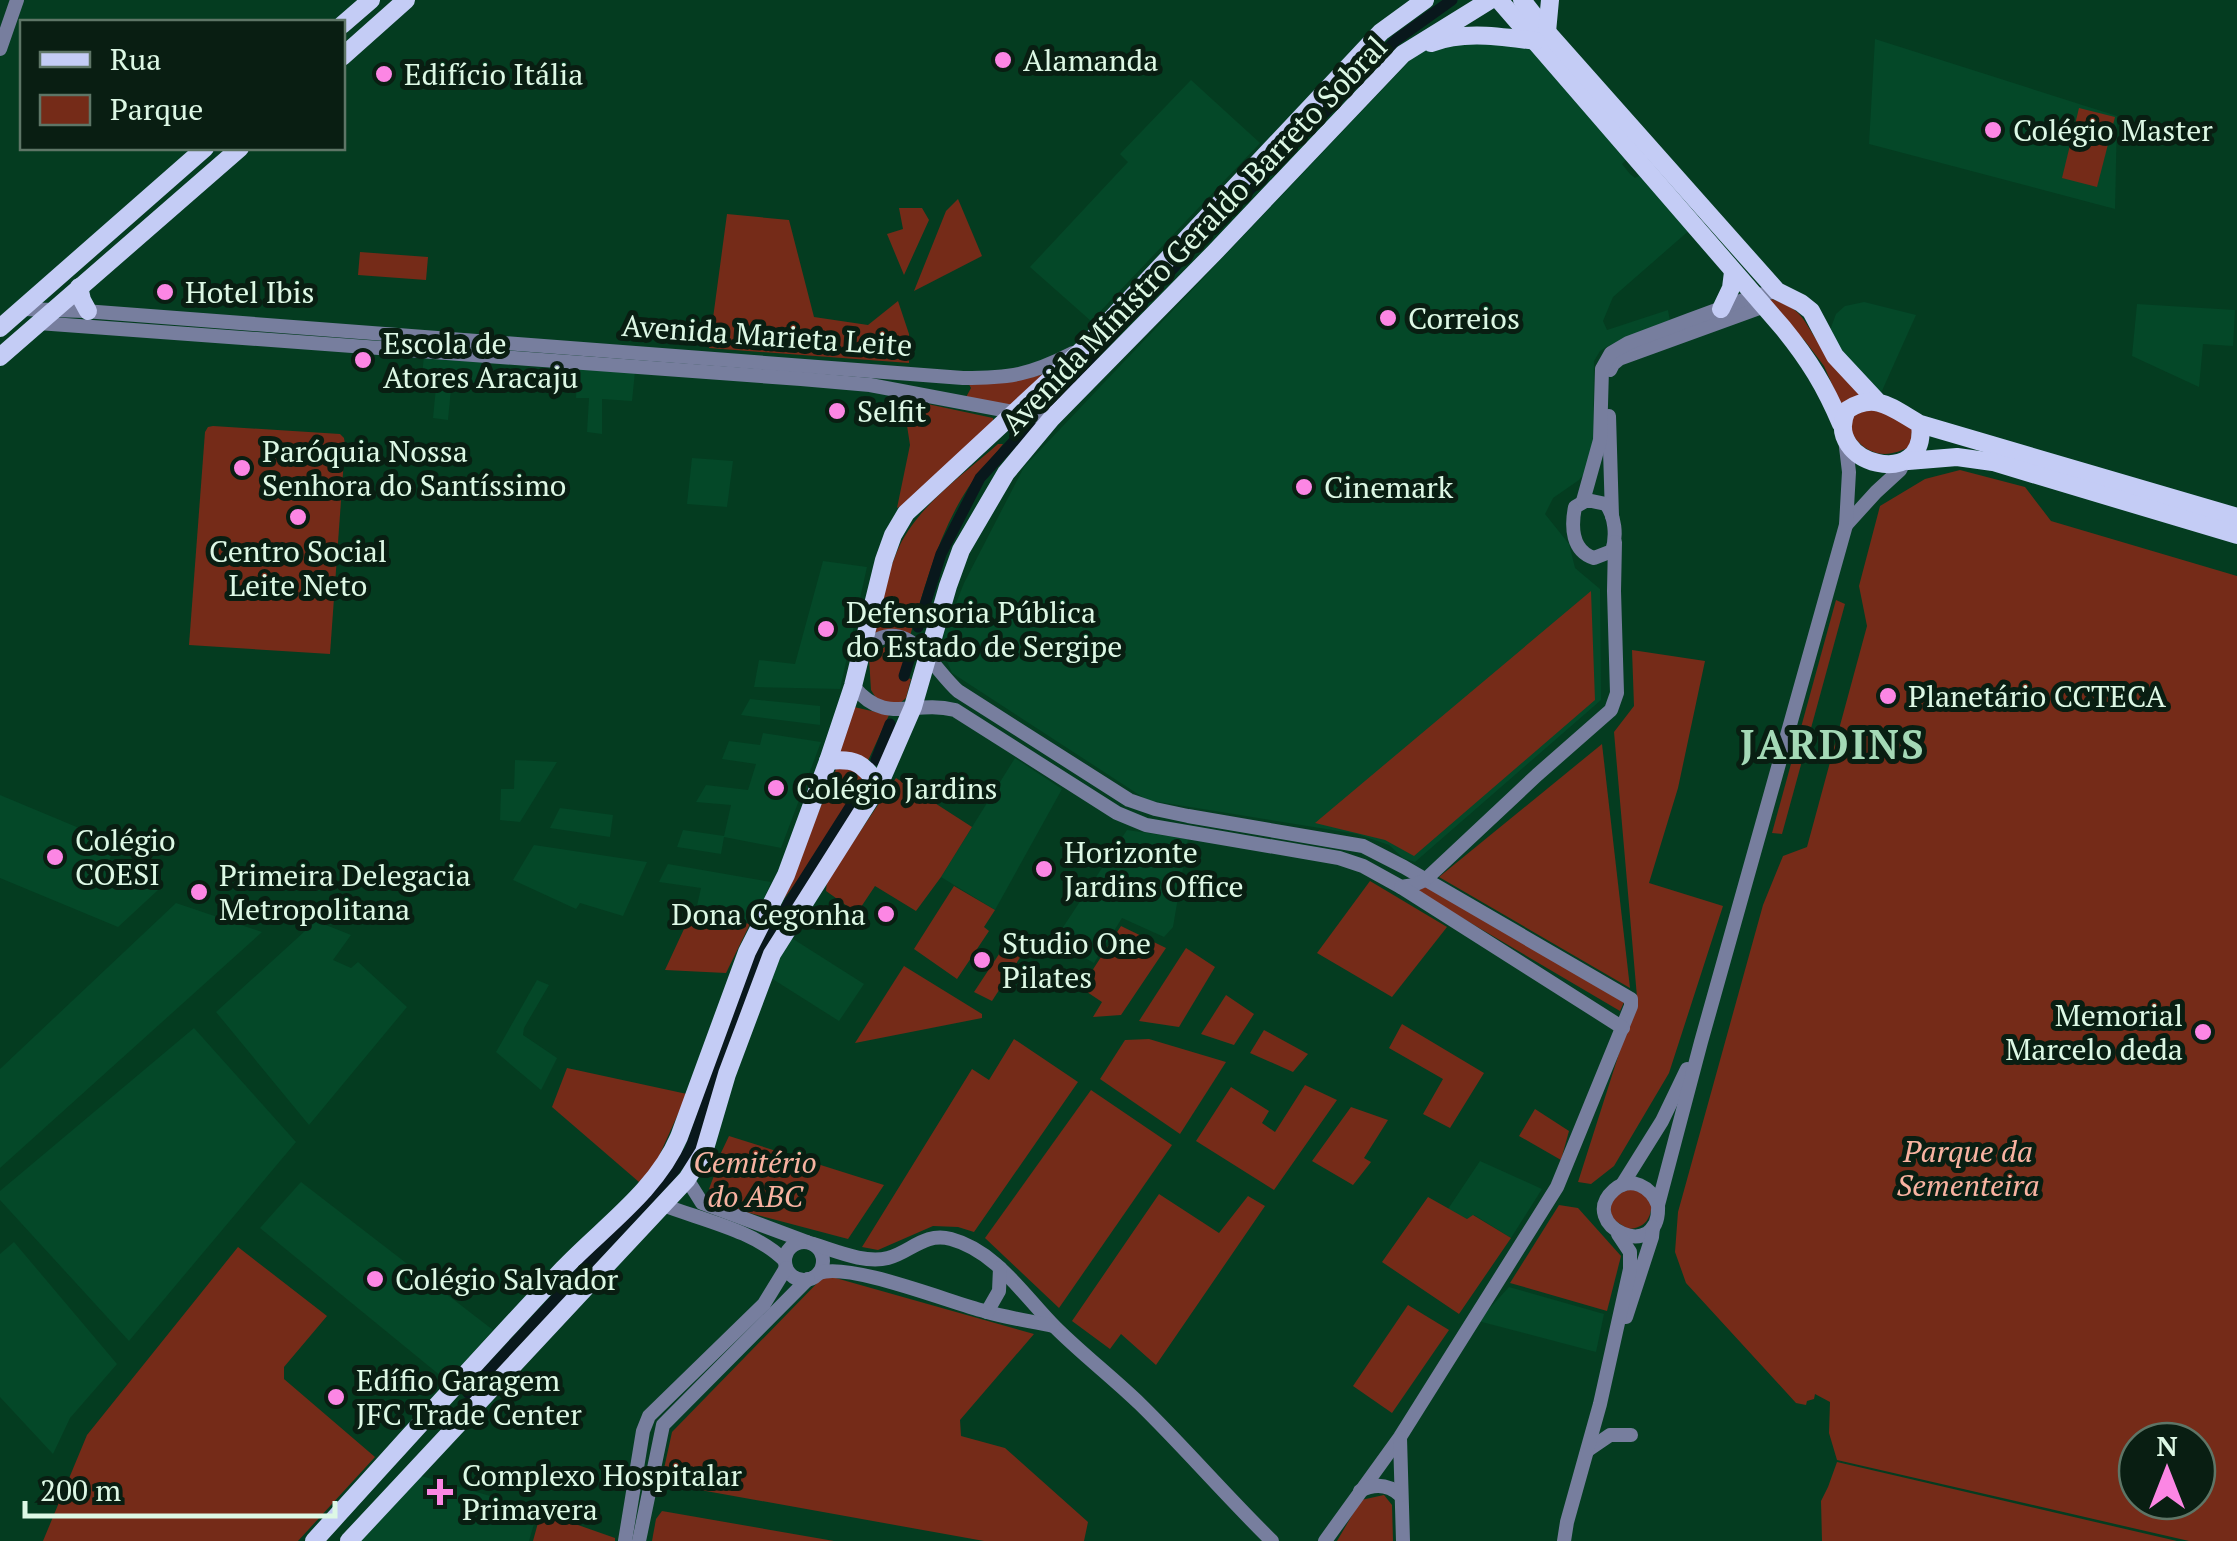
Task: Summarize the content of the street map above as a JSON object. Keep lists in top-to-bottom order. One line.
{"streets":{"main road":["Avenida Ministro Geraldo Barreto Sobral"],"street":["Avenida Marieta Leite"]},"crossings":[["Avenida Ministro Geraldo Barreto Sobral","Avenida Marieta Leite"]],"districts":["JARDINS"],"parks":["Parque da Sementeira","Cemitério do ABC"],"places":{"other":["Alamanda","Edifício Itália","Colégio Master","Hotel Ibis","Correios","Escola de Atores Aracaju","Selfit","Paróquia Nossa Senhora do Santíssimo","Cinemark","Centro Social Leite Neto","Defensoria Pública do Estado de Sergipe","Planetário CCTECA","Colégio Jardins","Colégio COESI","Horizonte Jardins Office","Primeira Delegacia Metropolitana","Dona Cegonha","Studio One Pilates","Memorial Marcelo deda","Colégio Salvador","Edífio Garagem JFC Trade Center"],"health":["Complexo Hospitalar Primavera"]},"legend":["Rua","Parque"],"scale_bar":"200 m","north":"top"}
